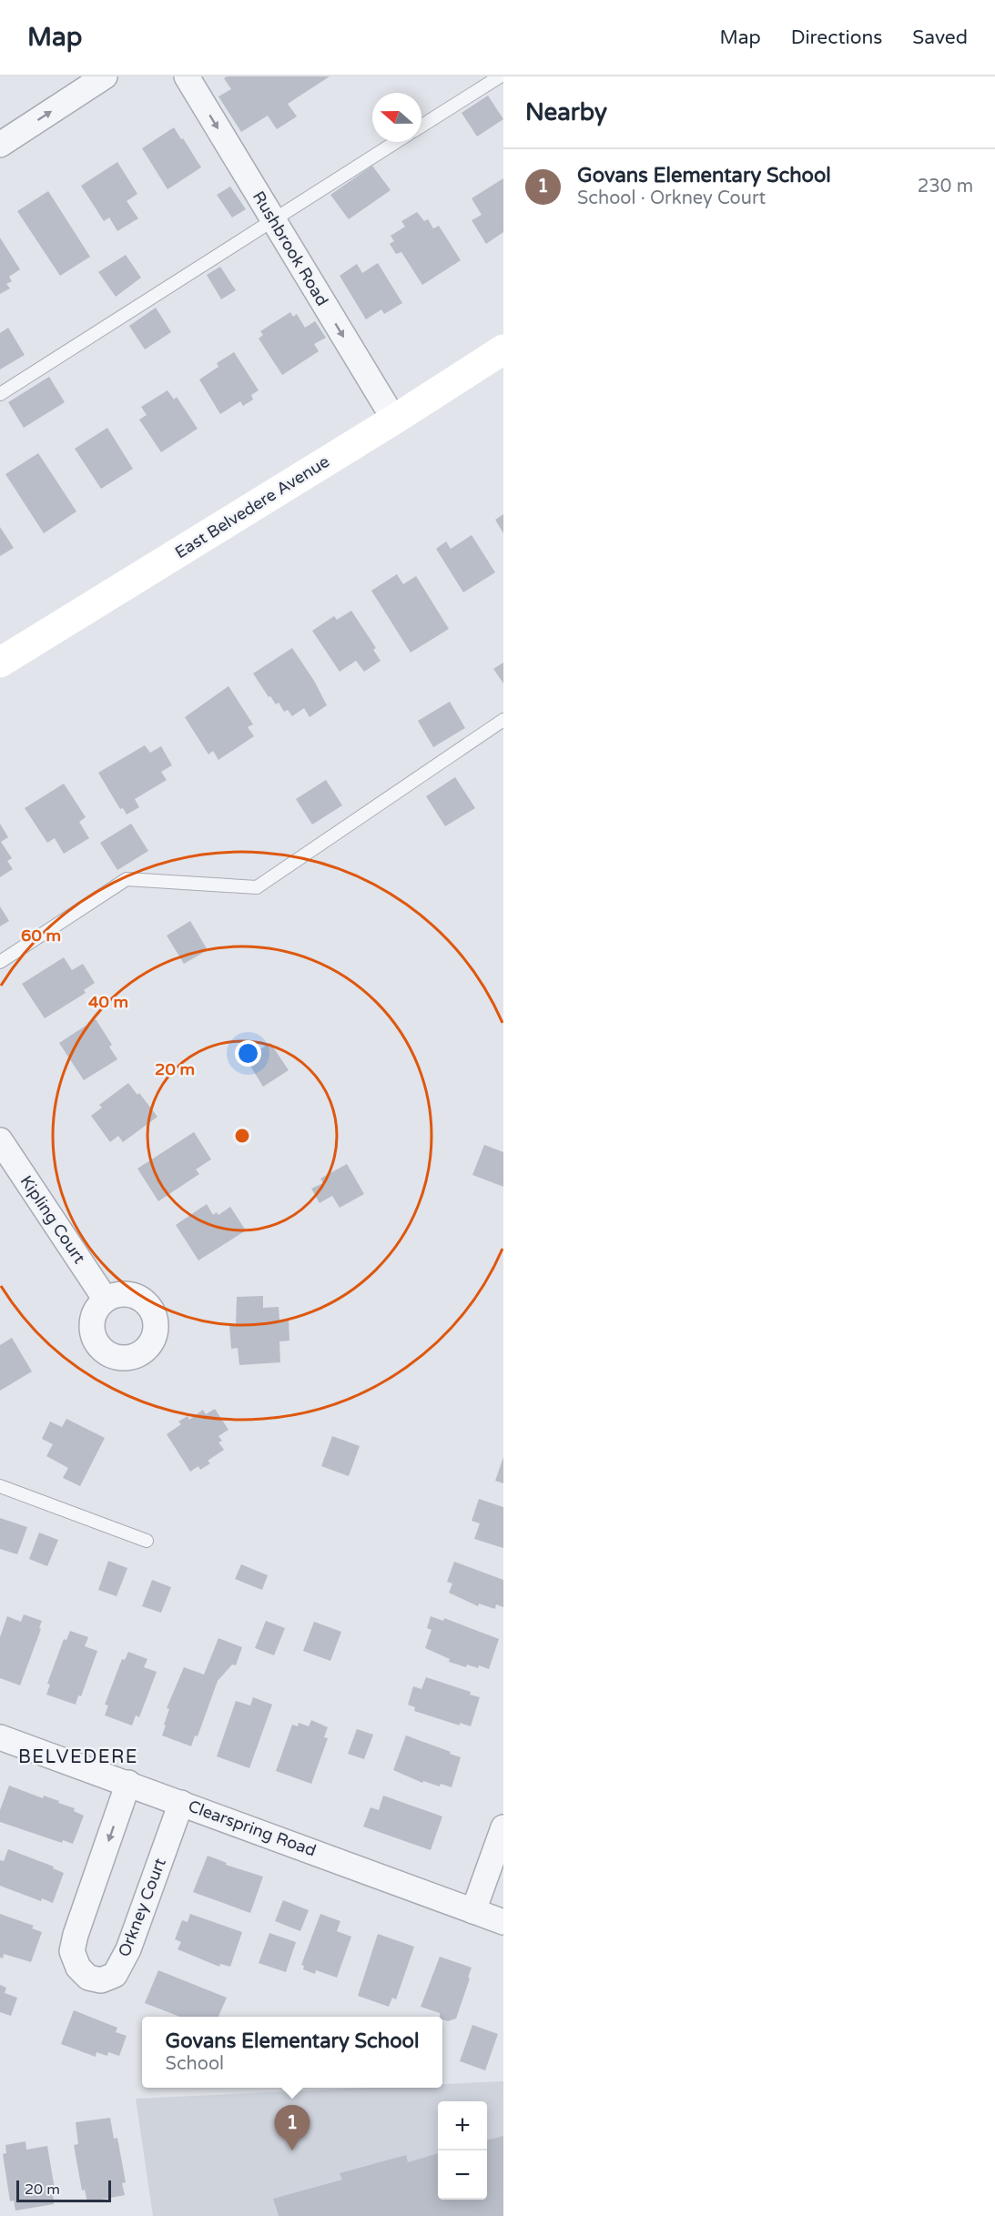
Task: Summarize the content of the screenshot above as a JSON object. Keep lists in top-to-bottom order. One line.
{"streets":{"main road":["East Belvedere Avenue"],"street":["Rushbrook Road","Kipling Court","Clearspring Road","Orkney Court"]},"crossings":[["Rushbrook Road","East Belvedere Avenue"],["Clearspring Road","Orkney Court"]],"one_way":["Rushbrook Road"],"districts":["BELVEDERE"],"scale_bar":"20 m","north":"left","page":{"header":"Map","nav":["Map","Directions","Saved"],"heading":"Nearby","list":[{"mark":"1","name":"Govans Elementary School","note":"School · Orkney Court","value":"230 m"}],"popup":["Govans Elementary School","School"],"map_buttons":["+","−"],"pins":"1","scale":"20 m"},"rings":["60 m","40 m","20 m"]}
